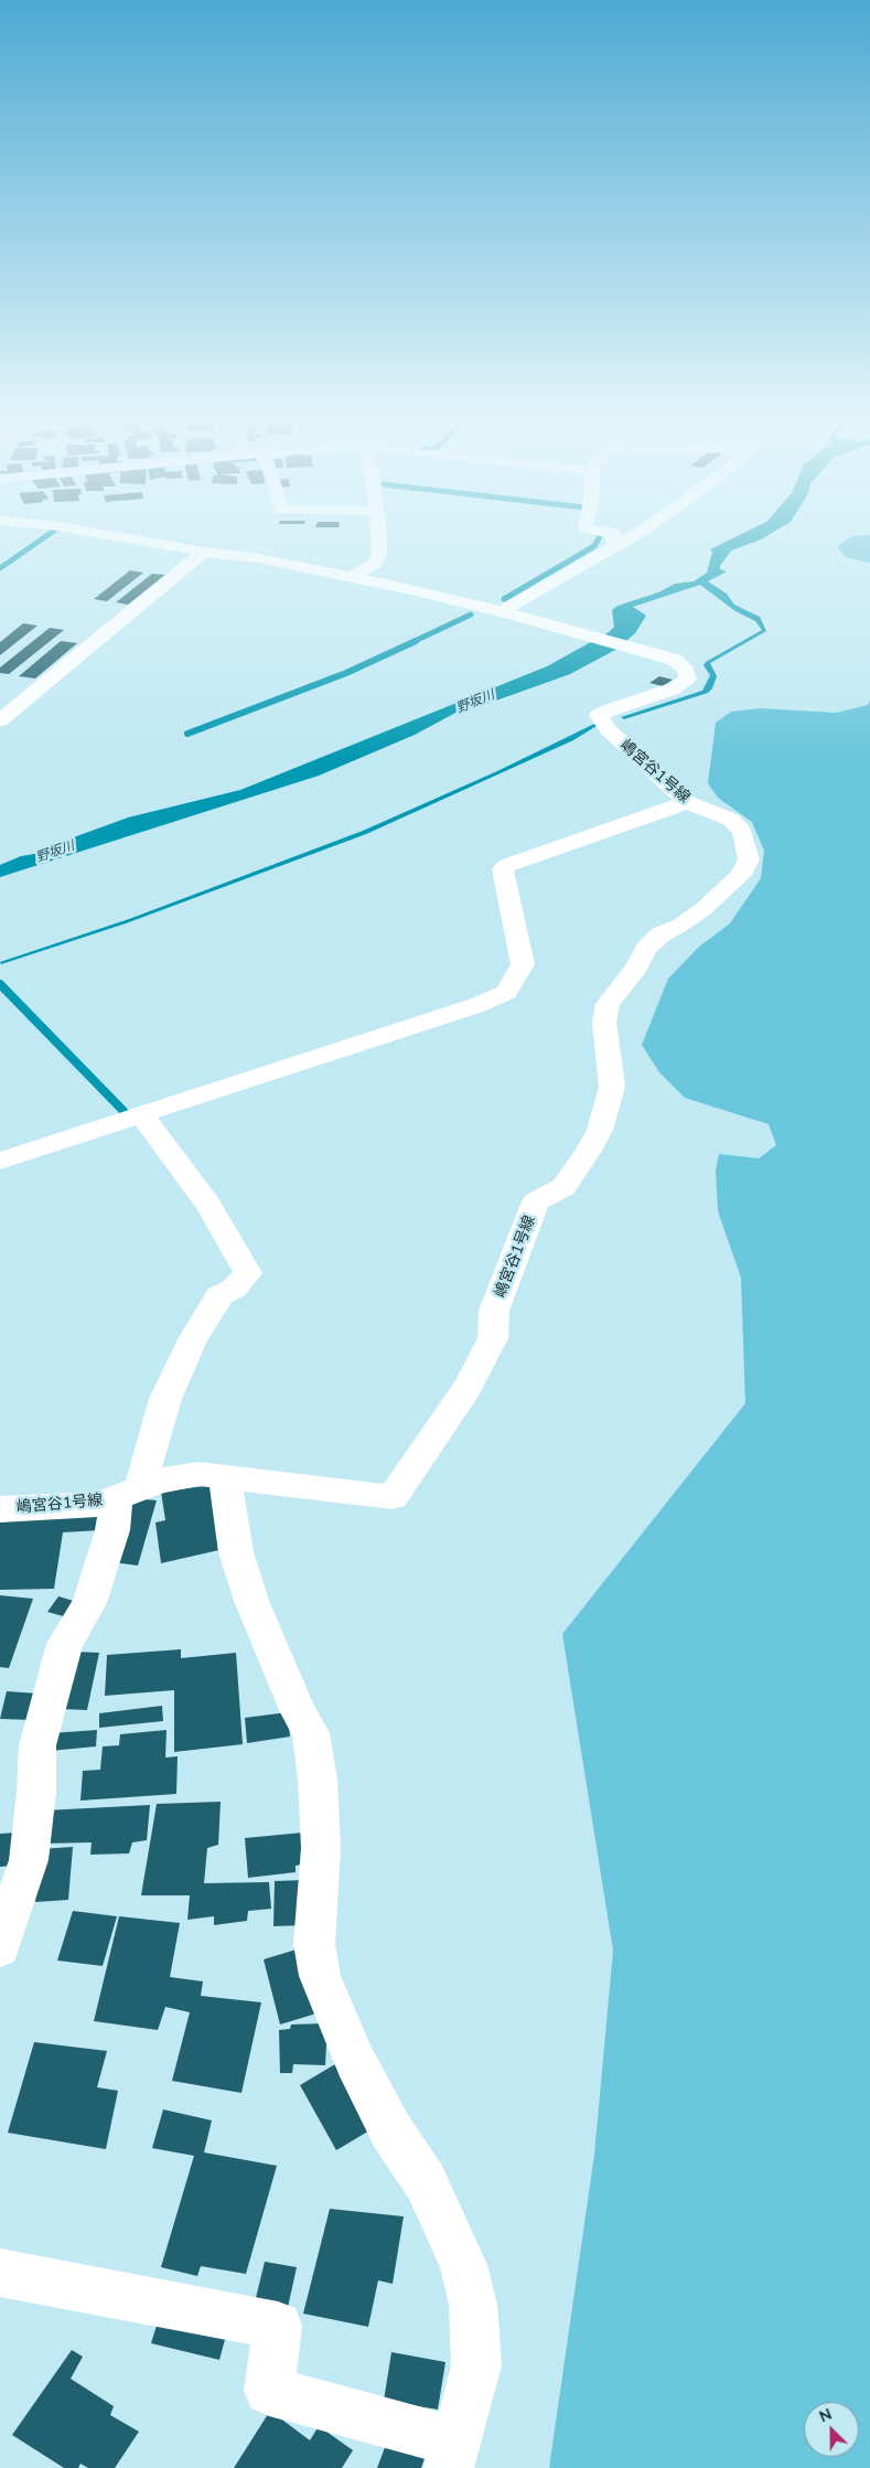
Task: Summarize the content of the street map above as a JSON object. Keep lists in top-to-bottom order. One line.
{"streets":{"street":["嶋宮谷1号線"]},"water":["野坂川"],"north":"top left"}
